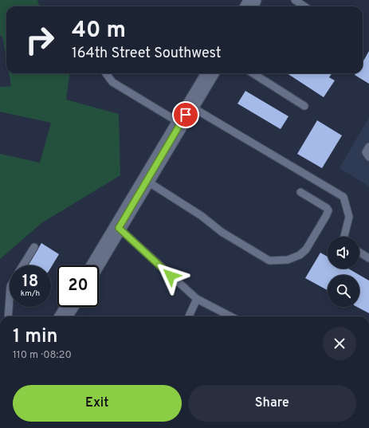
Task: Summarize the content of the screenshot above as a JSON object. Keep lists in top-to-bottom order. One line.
{"page":{"turn":["40 m","164th Street Southwest"],"speed":"18 km/h","limit":"20","heading":["1 min","110 m · 08:20"],"buttons":["Exit","Share"]}}
